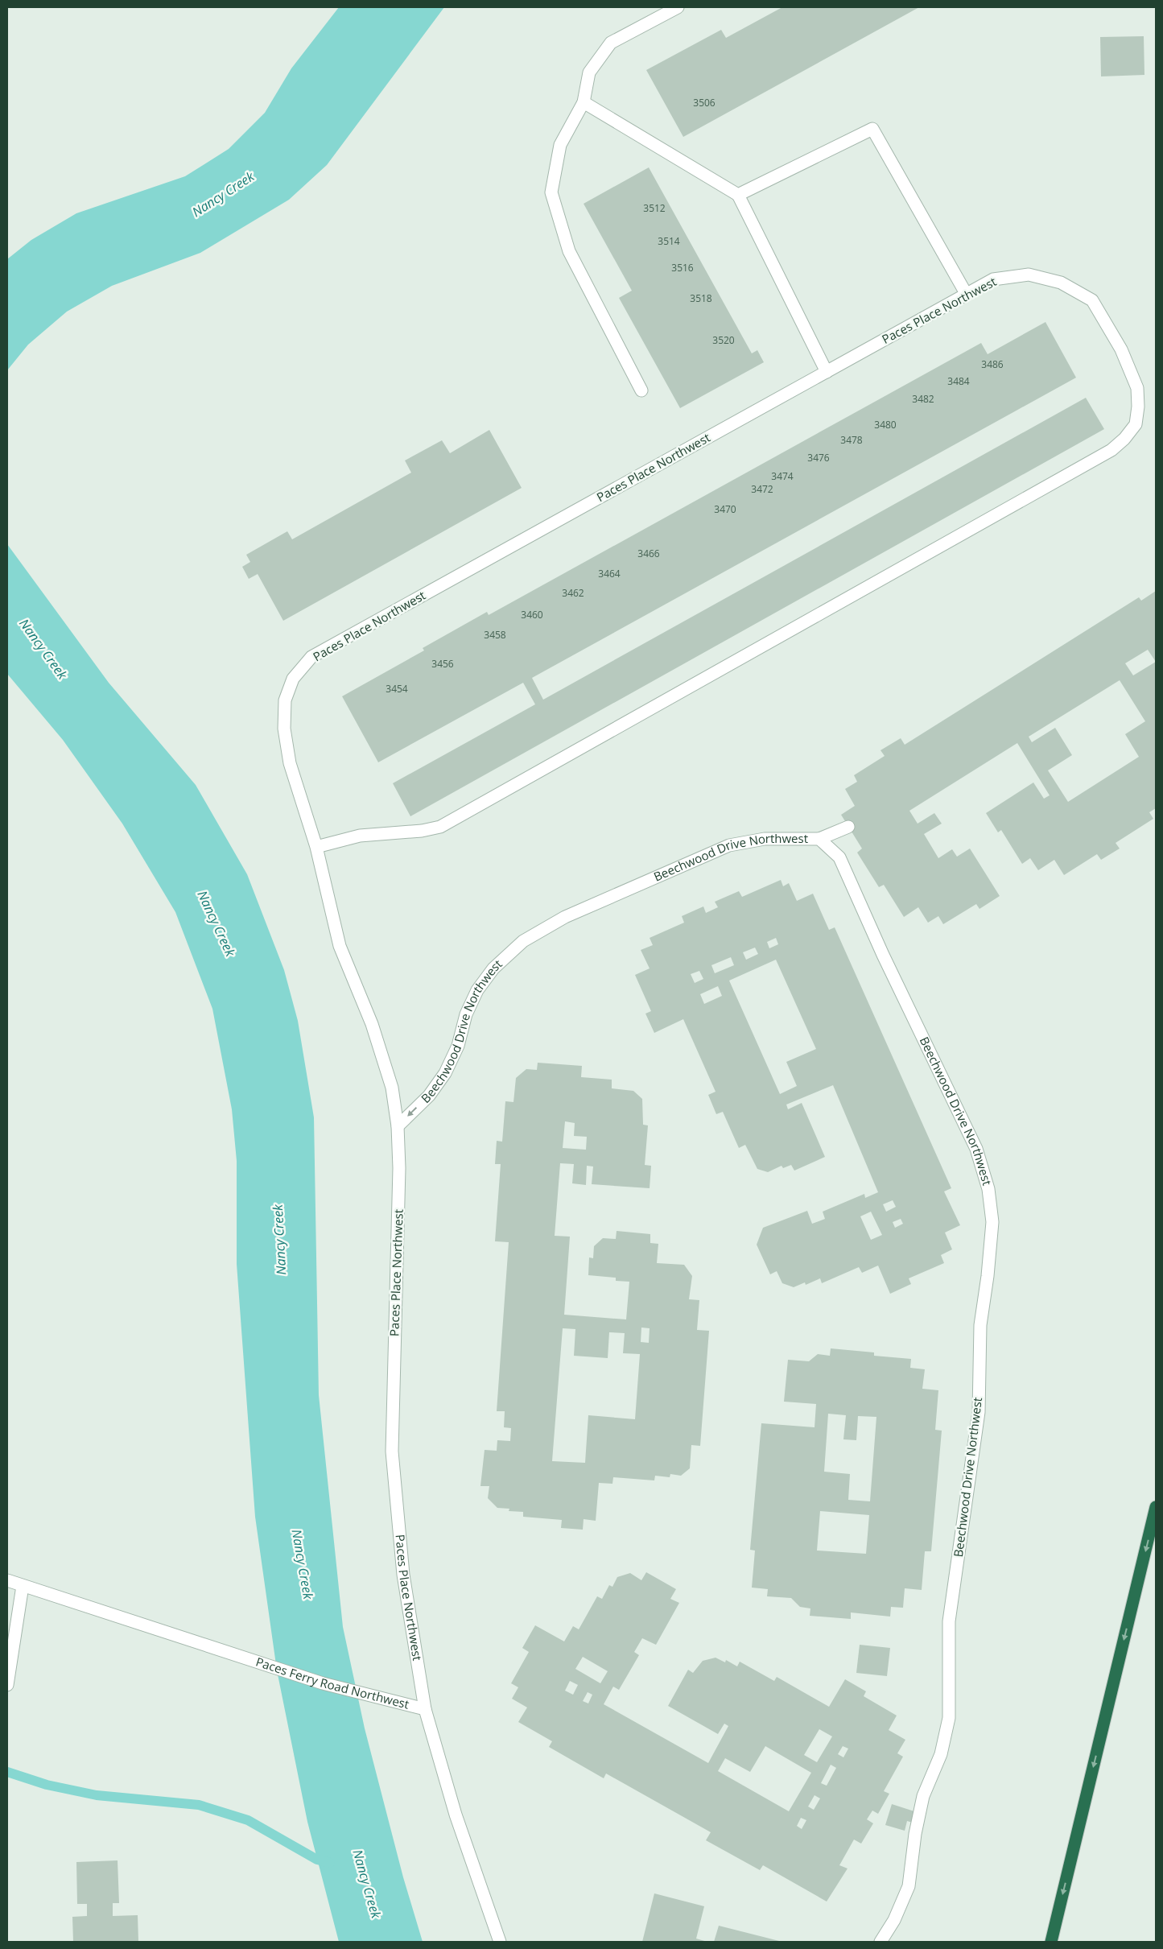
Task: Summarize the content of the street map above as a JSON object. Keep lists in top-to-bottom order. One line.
{"streets":{"street":["Paces Place Northwest","Beechwood Drive Northwest","Paces Ferry Road Northwest"]},"crossings":[["Paces Place Northwest","Beechwood Drive Northwest"],["Paces Place Northwest","Paces Ferry Road Northwest"]],"water":["Nancy Creek"],"house_numbers":["3506","3512","3514","3516","3518","3520","3486","3484","3482","3480","3478","3476","3474","3472","3470","3466","3464","3462","3460","3458","3456","3454"]}
